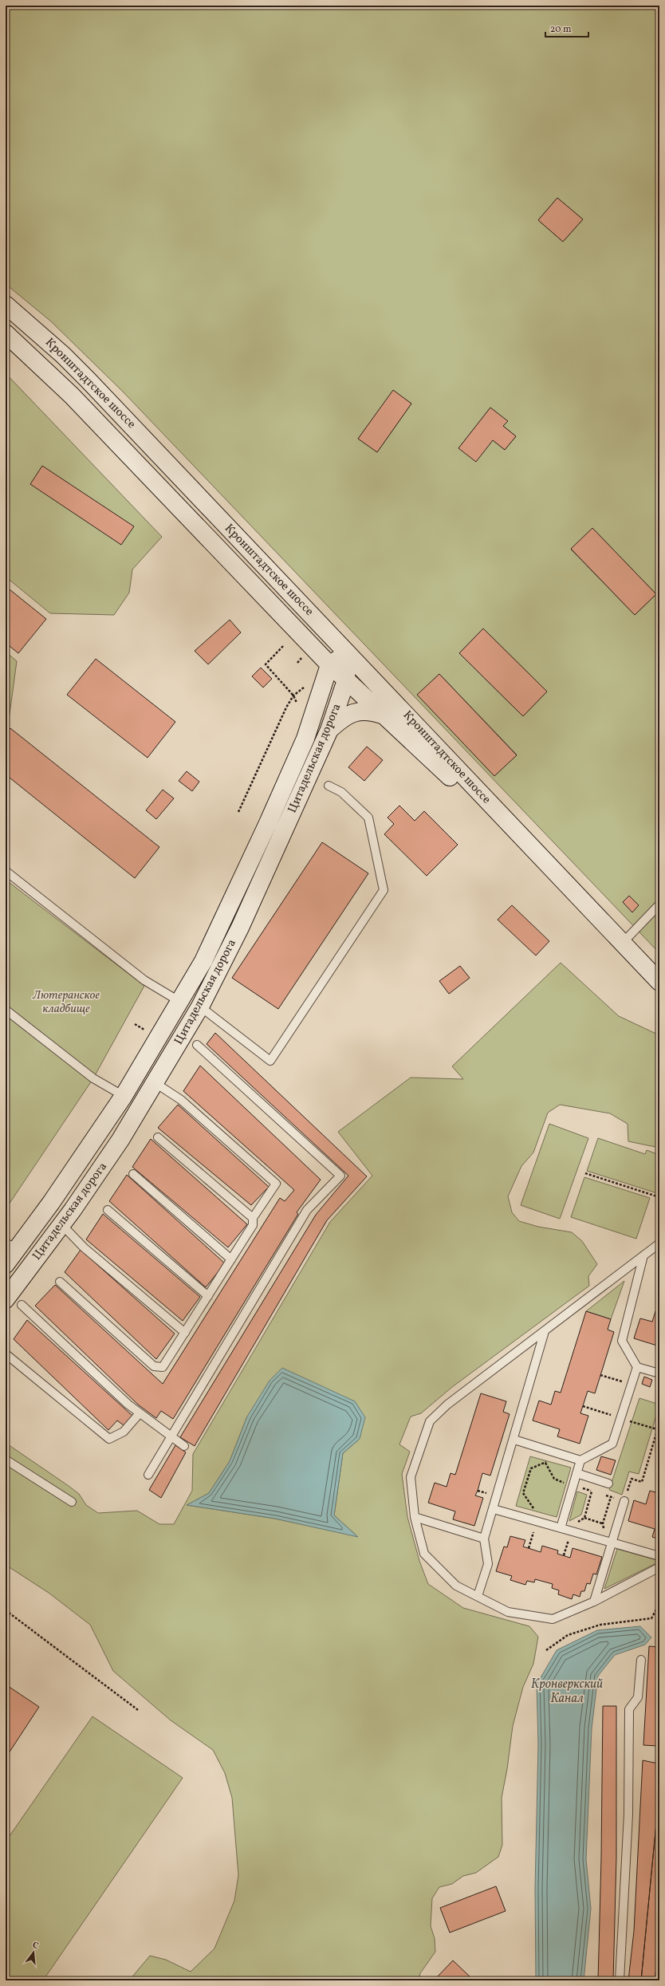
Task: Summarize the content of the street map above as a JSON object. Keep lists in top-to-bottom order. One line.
{"streets":{"main road":["Кронштадтское шоссе","Цитадельская дорога"]},"crossings":[["Кронштадтское шоссе","Цитадельская дорога"]],"water":["Кронверкский Канал"],"parks":["Лютеранское кладбище"],"scale_bar":"20 m","north":"top"}
